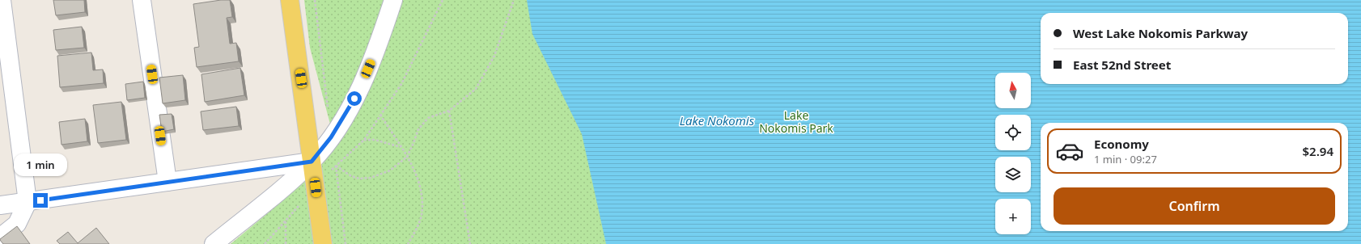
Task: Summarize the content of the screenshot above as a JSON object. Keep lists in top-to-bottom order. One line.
{"water":["Lake Nokomis"],"parks":["Lake Nokomis Park"],"north":"top","page":{"banner":["West Lake Nokomis Parkway","East 52nd Street"],"map_buttons":"+","list":[{"name":"Economy","note":"1 min · 09:27","value":"$2.94"}],"bubble":"1 min","buttons":"Confirm"}}
